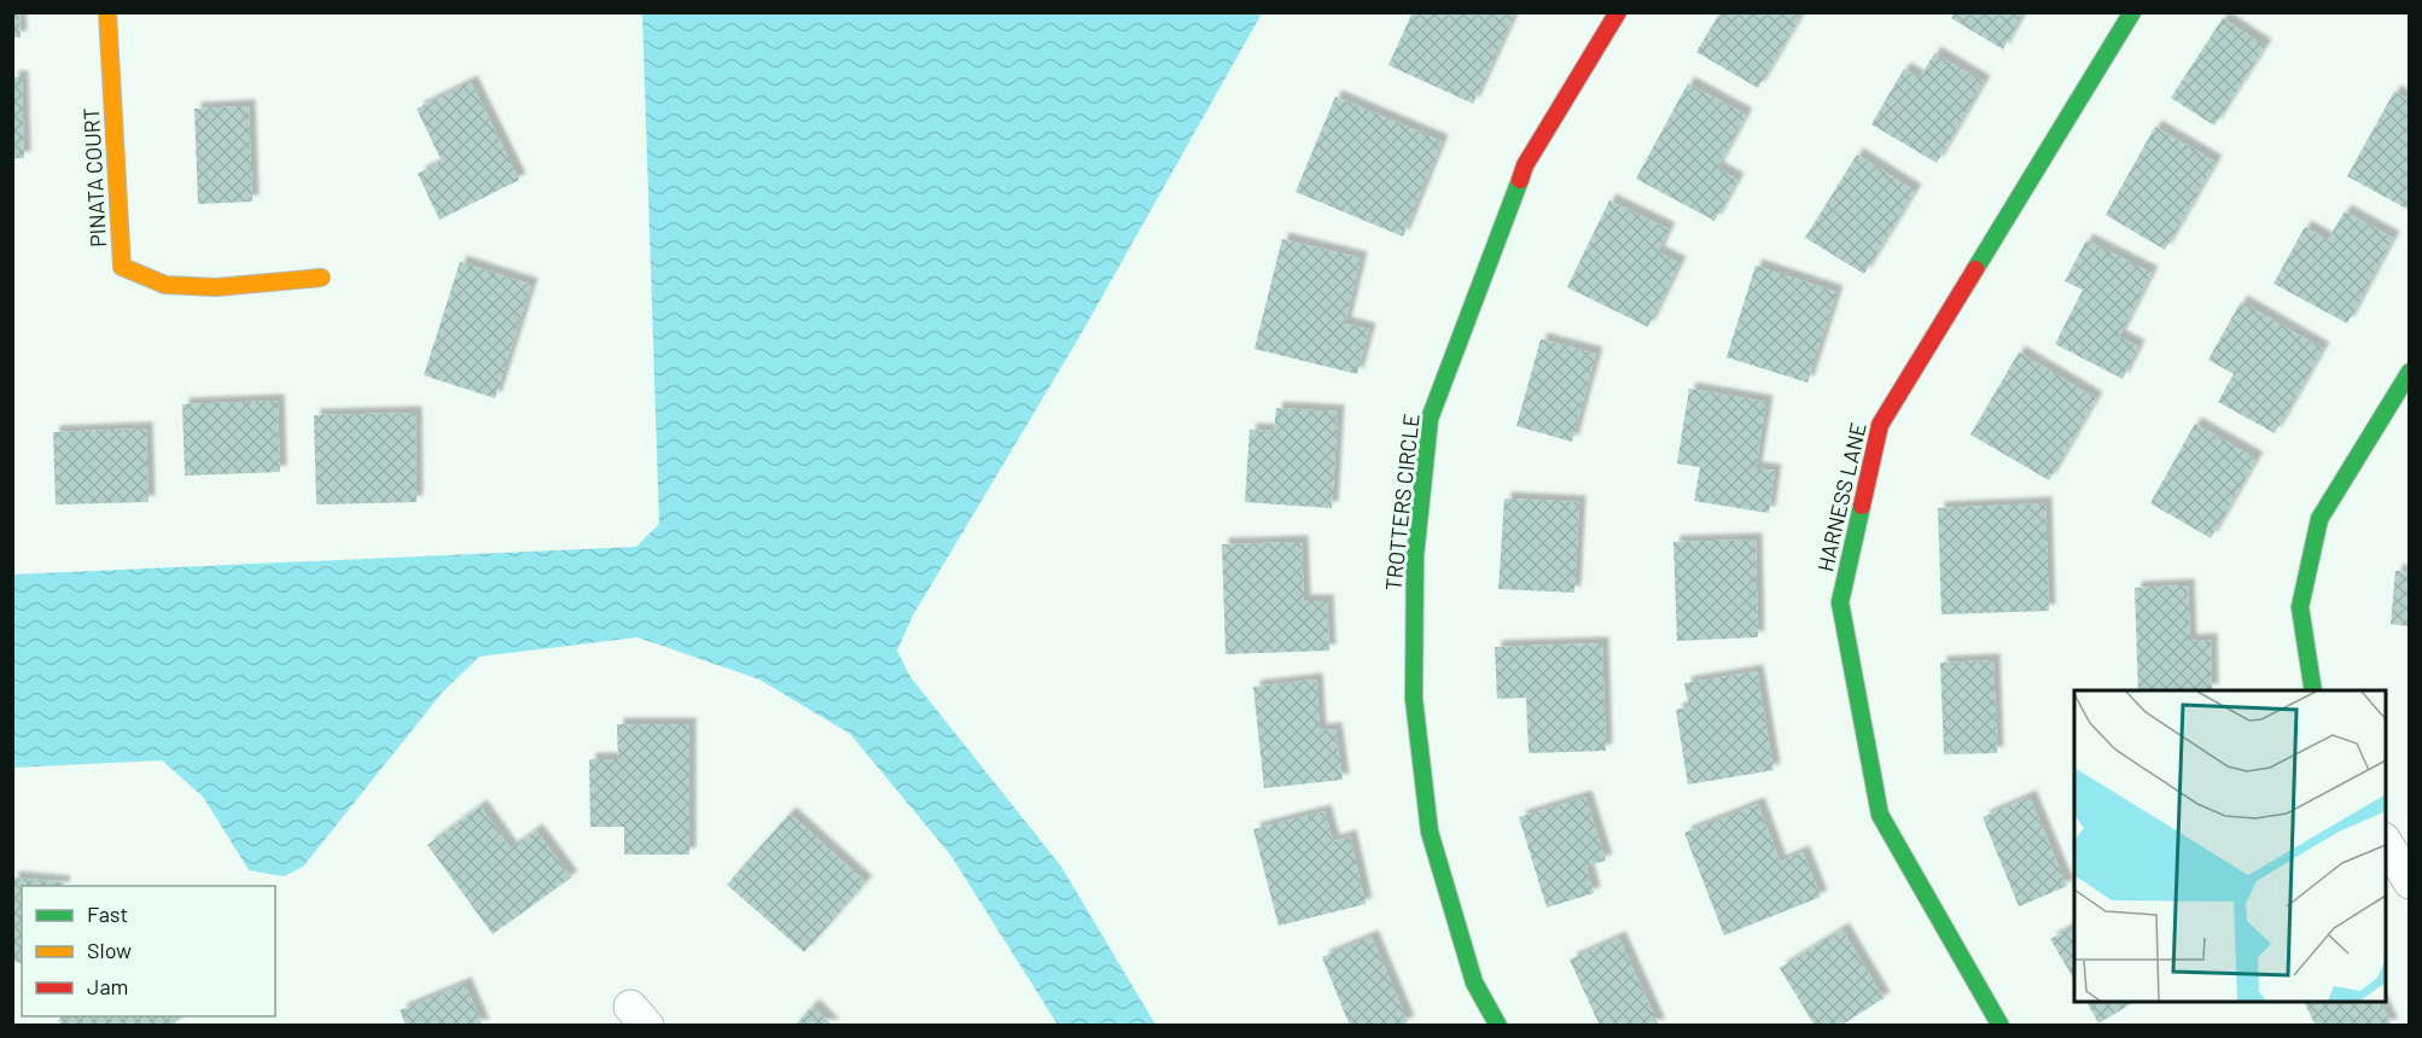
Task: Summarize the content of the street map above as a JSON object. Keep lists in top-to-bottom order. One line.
{"streets":{"street":["PINATA COURT","HARNESS LANE","TROTTERS CIRCLE"]},"legend":["Fast","Slow","Jam"]}
